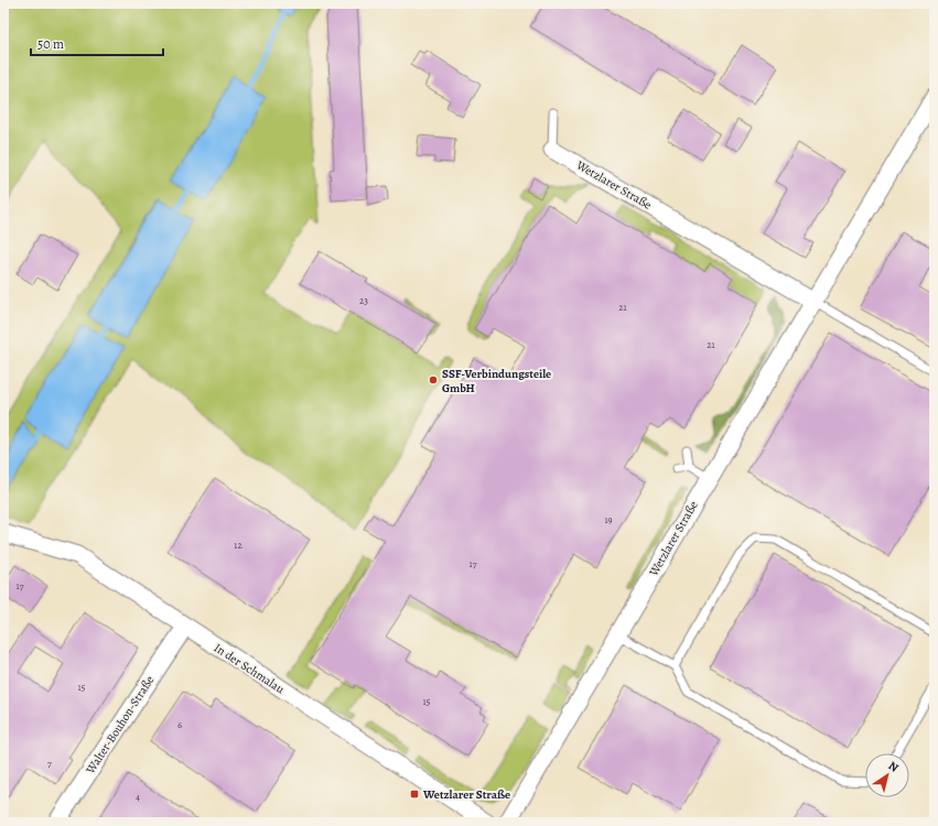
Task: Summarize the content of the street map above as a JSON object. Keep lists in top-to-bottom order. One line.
{"streets":{"street":["Wetzlarer Straße","In der Schmalau","Walter-Bouhon-Straße"]},"crossings":[["In der Schmalau","Walter-Bouhon-Straße"]],"places":{"other":["SSF-Verbindungsteile GmbH"],"transit":["Wetzlarer Straße"]},"house_numbers":["23","21","21","19","12","17","17","15","15","6","7","4"],"scale_bar":"50 m","north":"top right"}
